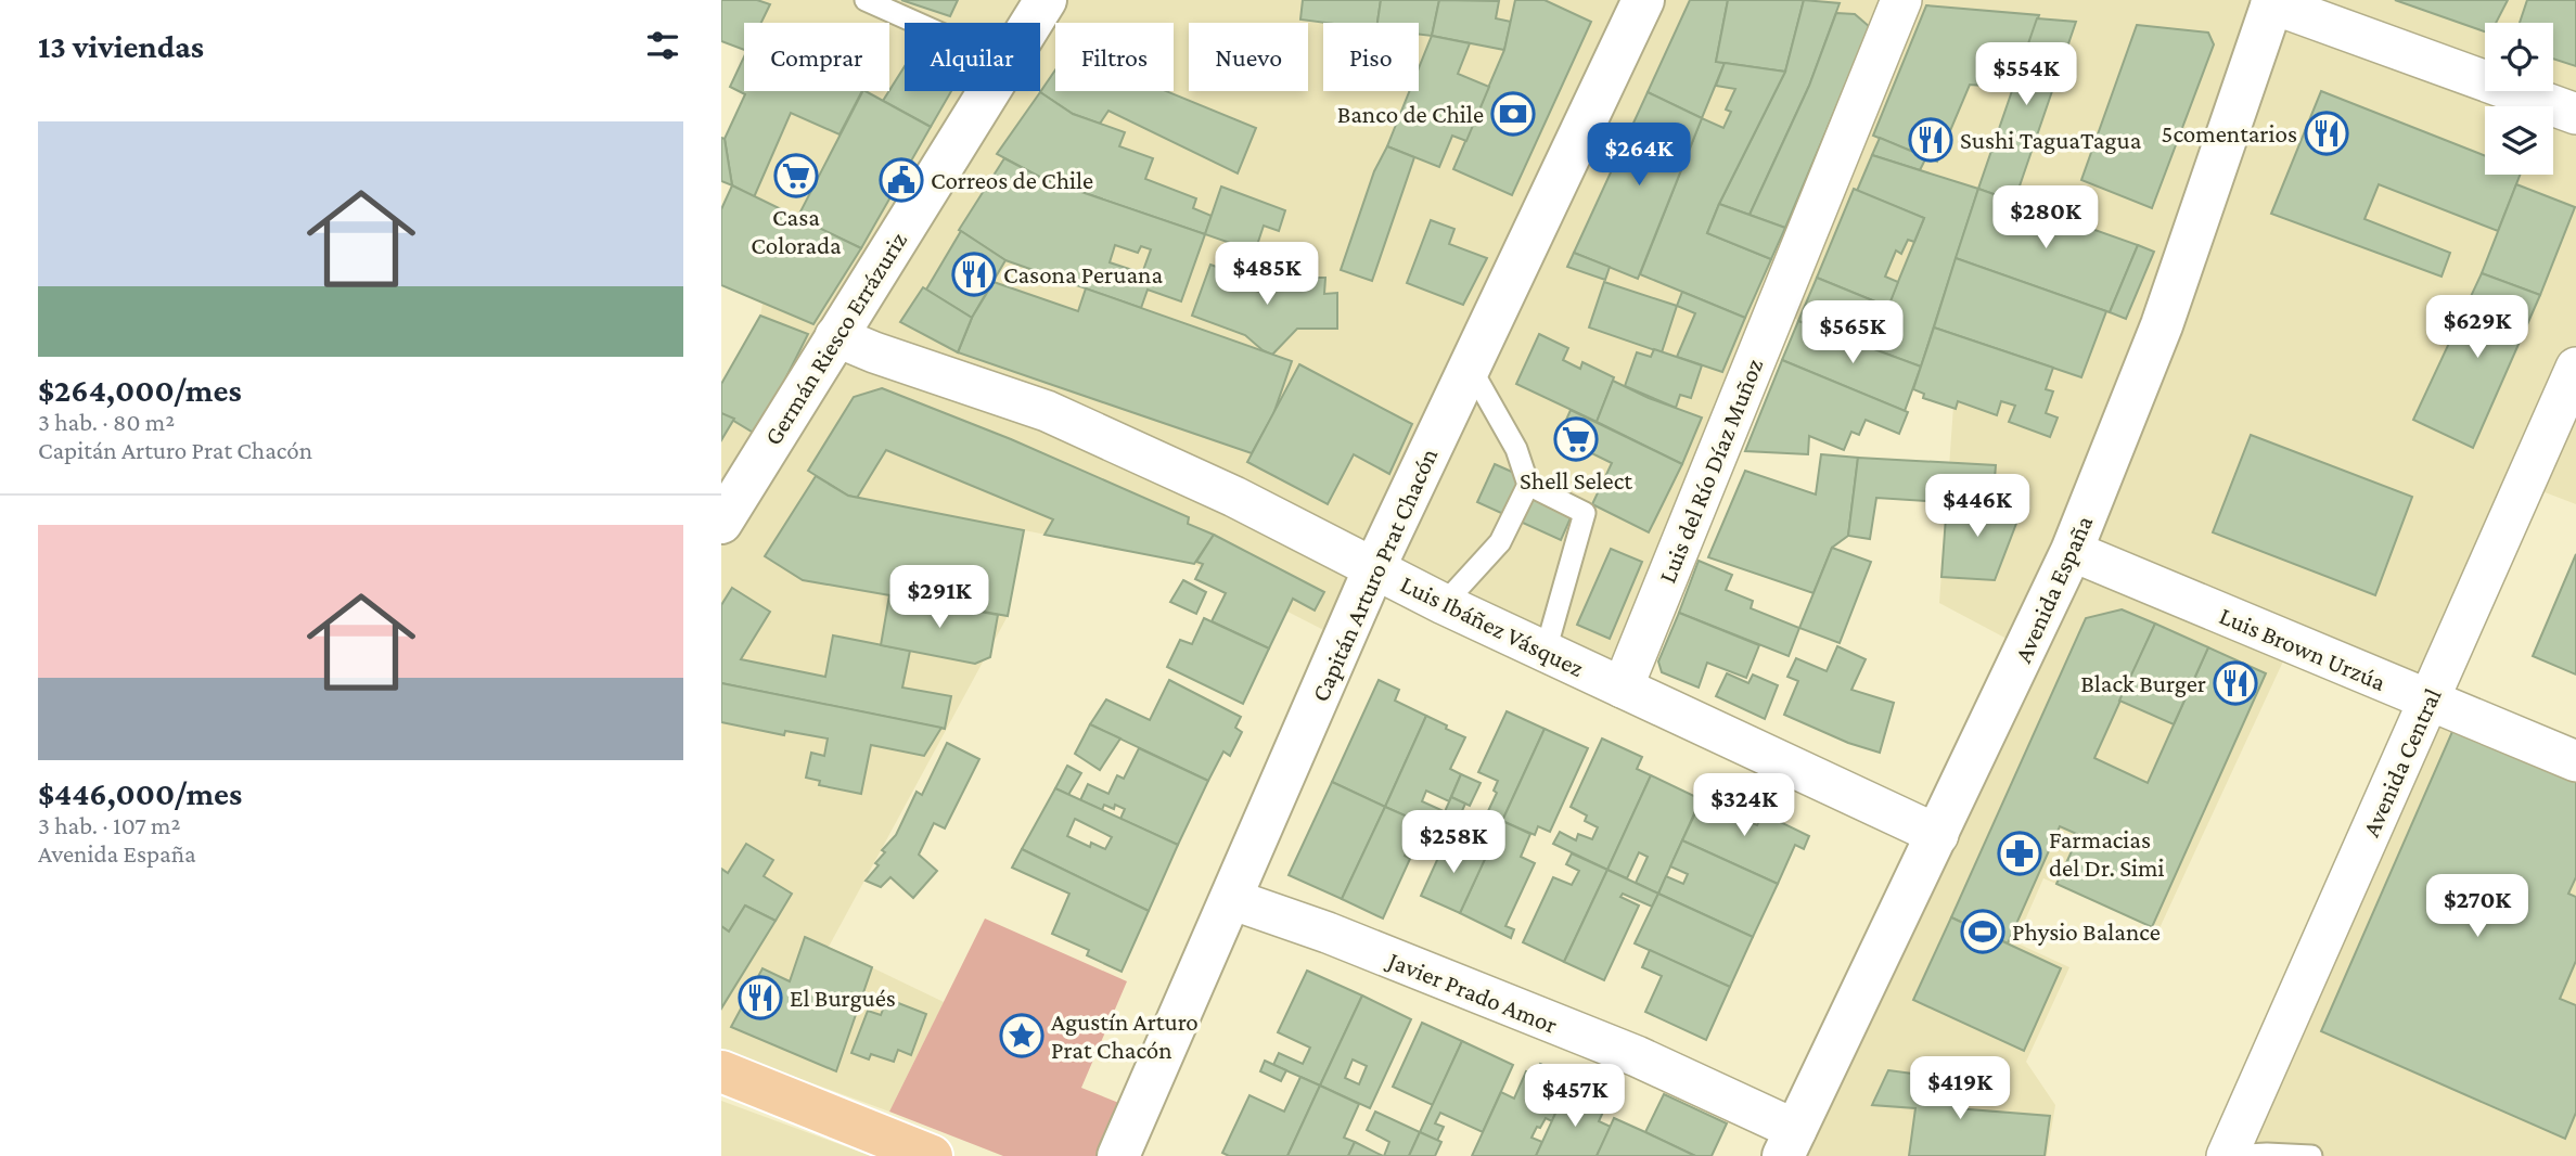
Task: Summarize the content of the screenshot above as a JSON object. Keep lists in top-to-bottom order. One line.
{"streets":{"street":["Germán Riesco Errázuriz","Luis del Río Díaz Muñoz","Capitán Arturo Prat Chacón","Avenida España","Luis Ibáñez Vásquez","Luis Brown Urzúa","Avenida Central","Javier Prado Amor"]},"crossings":[["Germán Riesco Errázuriz","Luis Ibáñez Vásquez"],["Luis del Río Díaz Muñoz","Luis Ibáñez Vásquez"],["Capitán Arturo Prat Chacón","Luis Ibáñez Vásquez"],["Capitán Arturo Prat Chacón","Javier Prado Amor"],["Avenida España","Luis Ibáñez Vásquez"],["Avenida España","Luis Brown Urzúa"],["Avenida España","Javier Prado Amor"],["Luis Brown Urzúa","Avenida Central"]],"places":{"bank":["Banco de Chile"],"restaurant":["5comentarios","Sushi TaguaTagua","Casona Peruana","Black Burger","El Burgués"],"supermarket":["Casa Colorada","Shell Select"],"public building":["Correos de Chile"],"pharmacy":["Farmacias del Dr. Simi"],"sports":["Physio Balance"],"place":["Agustín Arturo Prat Chacón"]},"page":{"heading":"13 viviendas","chip":["Comprar","Alquilar","Filtros","Nuevo","Piso"],"price":["$554K","$264K","$280K","$485K","$629K","$565K","$446K","$291K","$324K","$258K","$270K","$419K","$457K"],"list":[{"name":"$264,000/mes","note":"3 hab. · 80 m² · Capitán Arturo Prat Chacón"},{"name":"$446,000/mes","note":"3 hab. · 107 m² · Avenida España"}]}}
